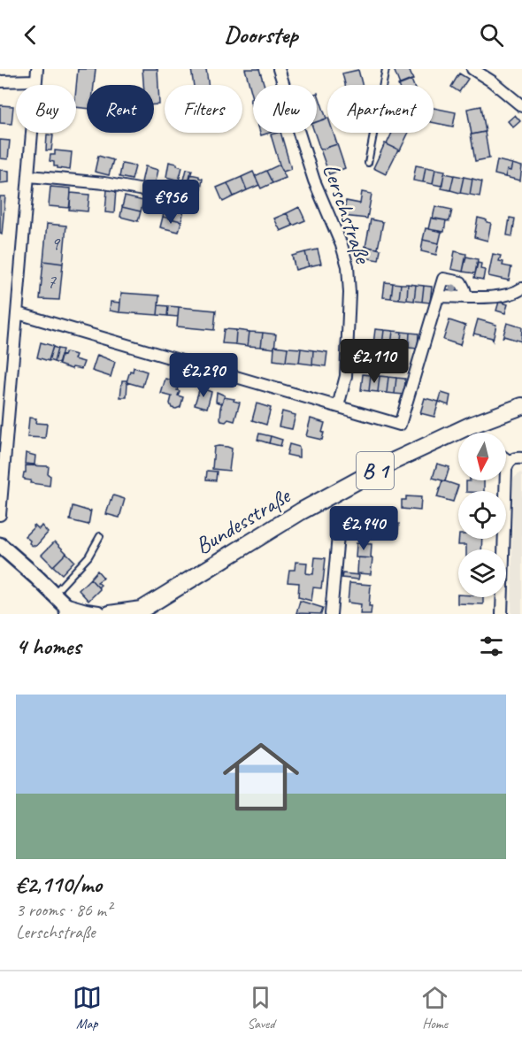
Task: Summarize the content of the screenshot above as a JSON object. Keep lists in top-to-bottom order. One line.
{"streets":{"main road":["B 1","Bundesstraße"],"street":["Lerschstraße"]},"house_numbers":["9","7"],"north":"bottom","page":{"header":"Doorstep","chip":["Buy","Rent","Filters","New","Apartment"],"price":["€956","€2,110","€2,290","€2,940"],"heading":"4 homes","list":[{"name":"€2,110/mo","note":"3 rooms · 86 m² · Lerschstraße"}],"tabs":["Map","Saved","Home"]}}
